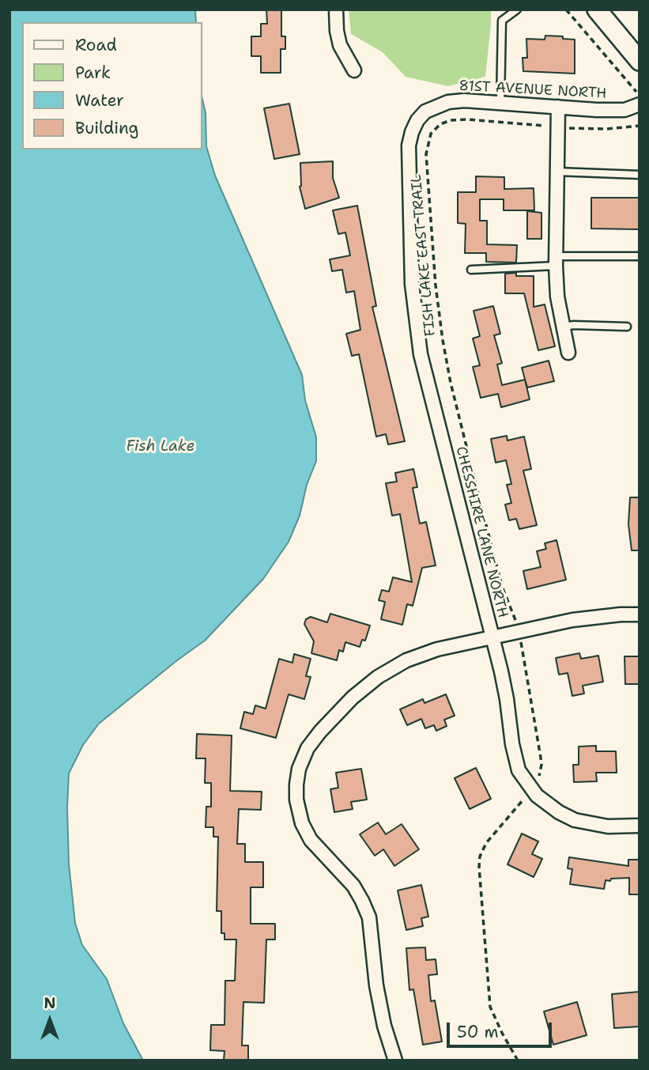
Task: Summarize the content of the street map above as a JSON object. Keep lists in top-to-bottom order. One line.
{"streets":{"street":["81ST AVENUE NORTH","CHESSHIRE LANE NORTH"],"path":["FISH LAKE EAST TRAIL"]},"crossings":[["81ST AVENUE NORTH","CHESSHIRE LANE NORTH"]],"water":["Fish Lake"],"legend":["Road","Park","Water","Building"],"scale_bar":"50 m","north":"top"}
